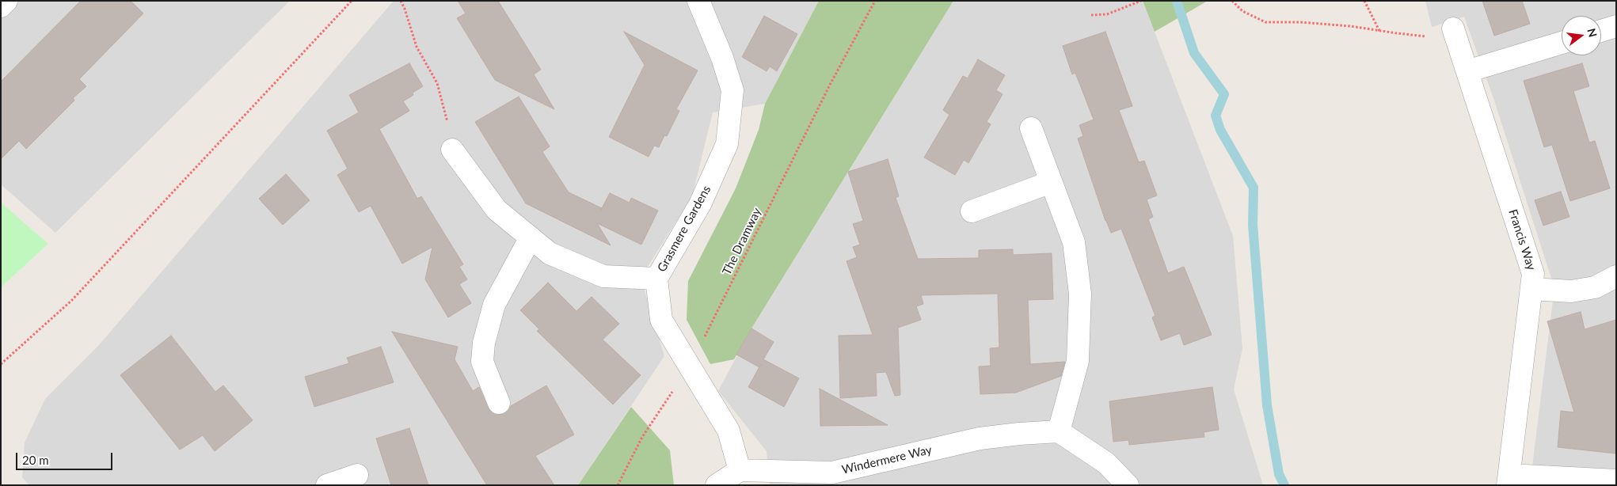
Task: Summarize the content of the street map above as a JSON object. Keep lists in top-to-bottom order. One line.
{"streets":{"street":["Grasmere Gardens","Francis Way","Windermere Way"],"path":["The Dramway"]},"crossings":[["Grasmere Gardens","The Dramway"],["Grasmere Gardens","Windermere Way"]],"scale_bar":"20 m","north":"right"}
